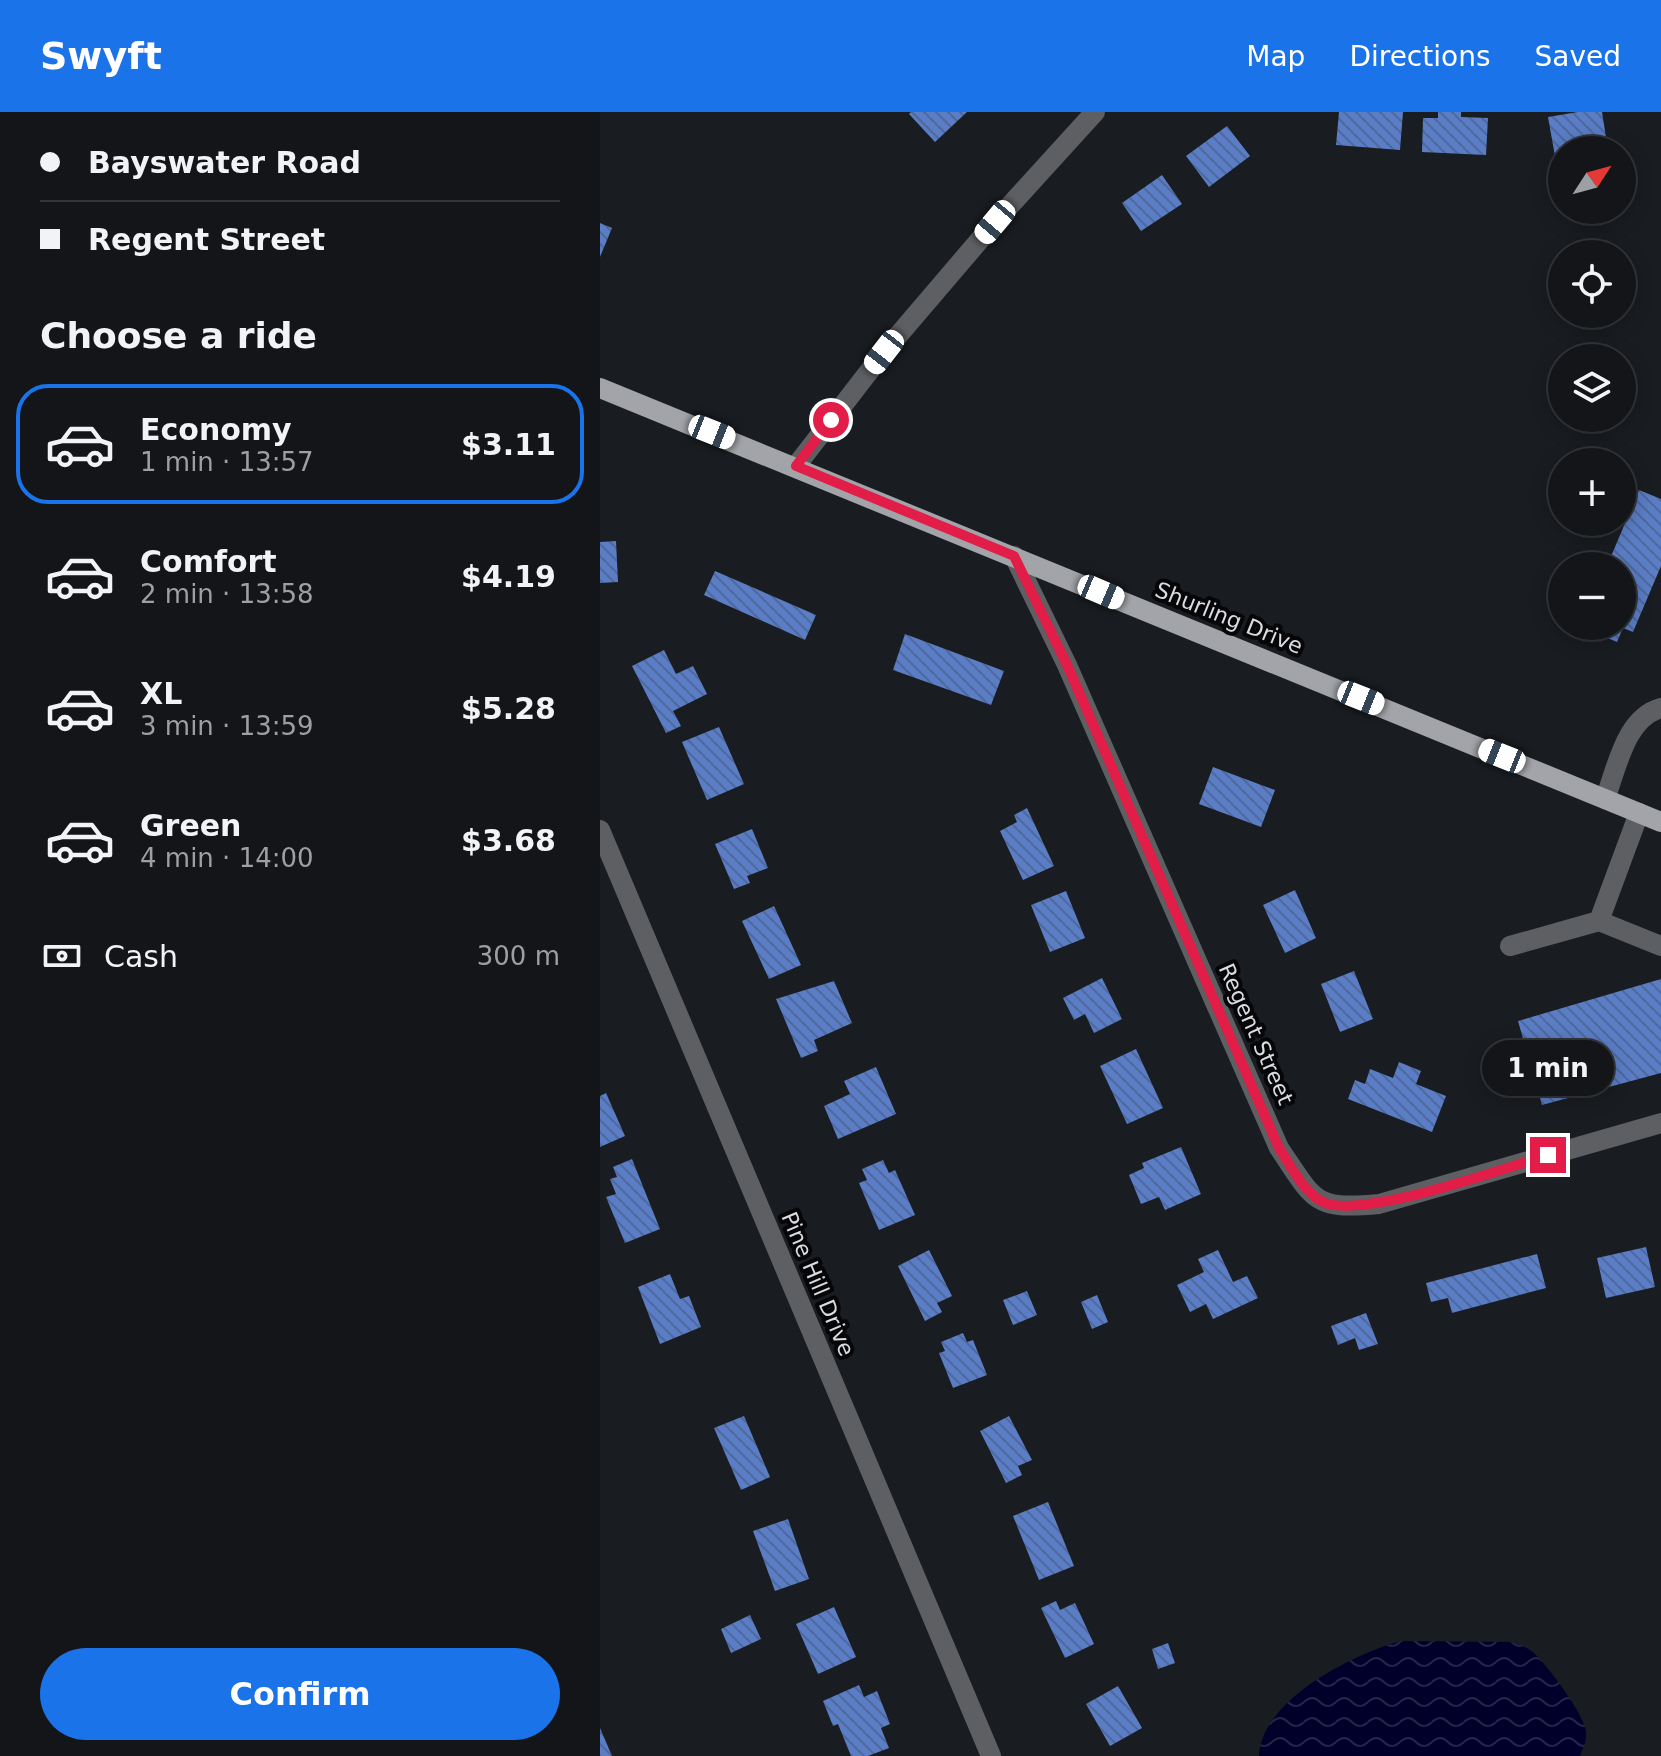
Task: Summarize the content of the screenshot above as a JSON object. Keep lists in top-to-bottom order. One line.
{"streets":{"main road":["Shurling Drive"],"street":["Regent Street","Pine Hill Drive"]},"crossings":[["Shurling Drive","Regent Street"]],"north":"top right","page":{"header":"Swyft","nav":["Map","Directions","Saved"],"banner":["Bayswater Road","Regent Street"],"map_buttons":["+","−"],"heading":"Choose a ride","list":[{"name":"Economy","note":"1 min · 13:57","value":"$3.11"},{"name":"Comfort","note":"2 min · 13:58","value":"$4.19"},{"name":"XL","note":"3 min · 13:59","value":"$5.28"},{"name":"Green","note":"4 min · 14:00","value":"$3.68"}],"pay":["Cash","300 m"],"bubble":"1 min","buttons":"Confirm"}}
